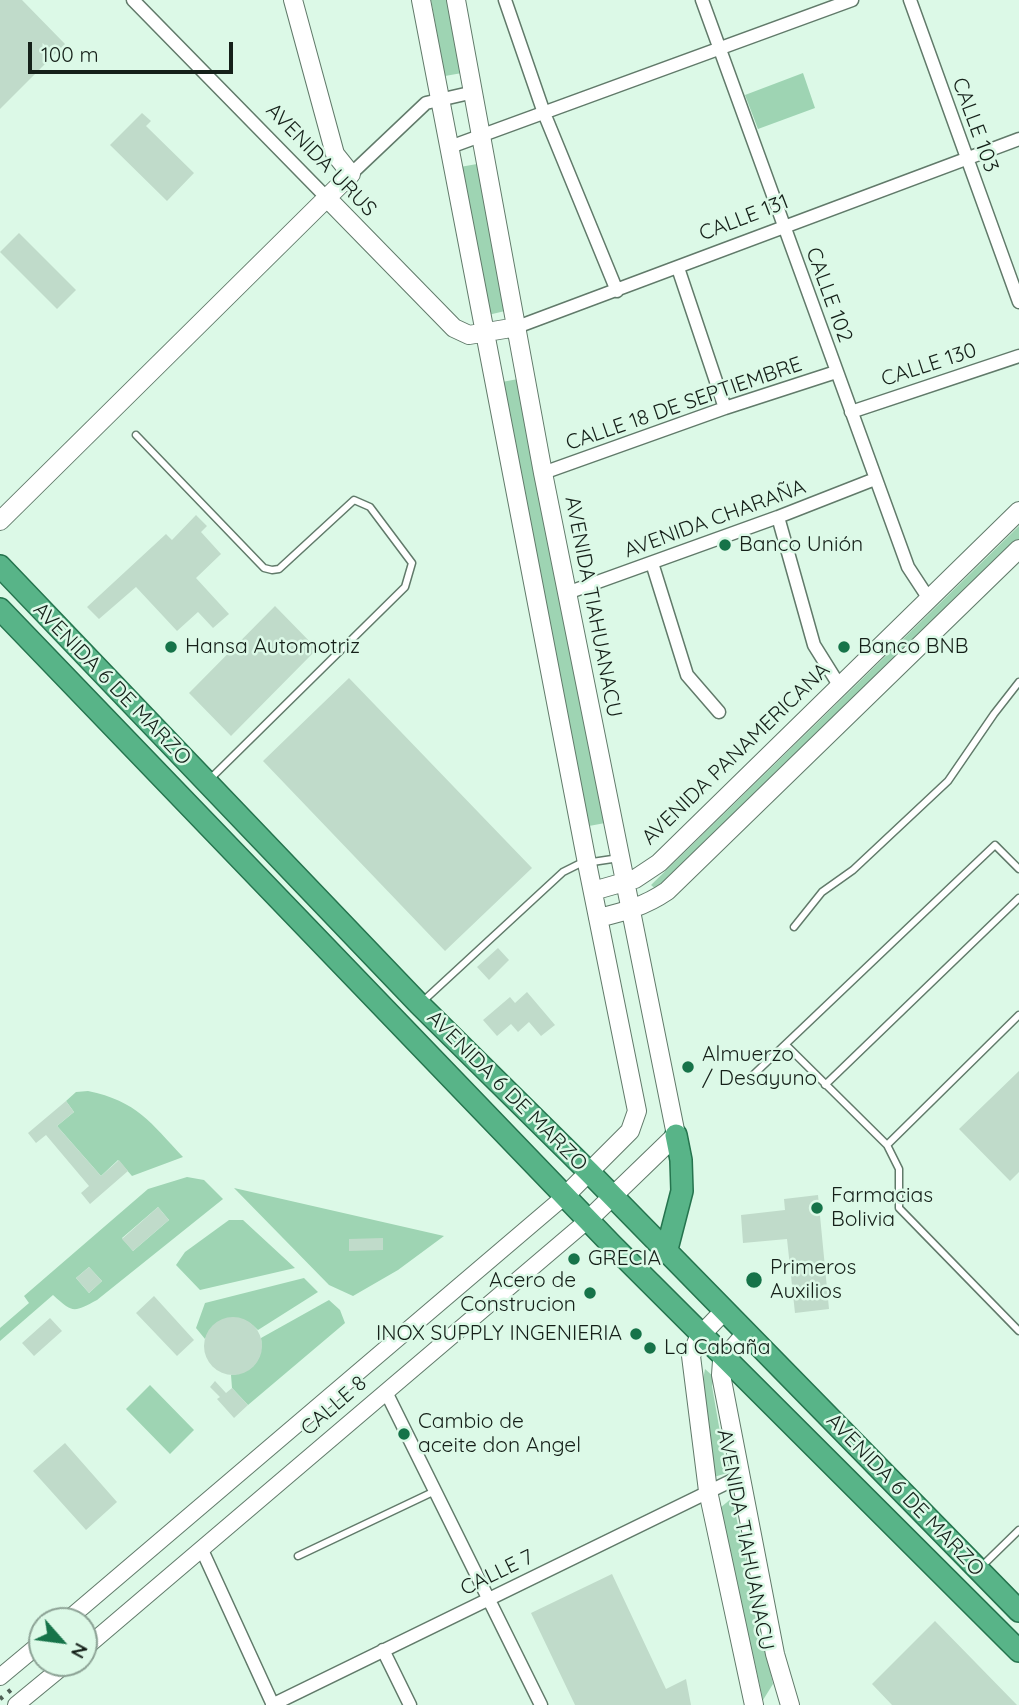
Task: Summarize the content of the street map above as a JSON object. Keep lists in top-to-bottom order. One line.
{"streets":{"highway":["AVENIDA 6 DE MARZO"],"main road":["AVENIDA URUS","CALLE 131","AVENIDA TIAHUANACU","AVENIDA PANAMERICANA","CALLE 8"],"street":["CALLE 103","CALLE 102","CALLE 130","CALLE 18 DE SEPTIEMBRE","AVENIDA CHARAÑA","CALLE 7"]},"crossings":[["CALLE 103","CALLE 131"],["AVENIDA URUS","CALLE 131"],["CALLE 131","CALLE 102"],["CALLE 131","AVENIDA TIAHUANACU"],["CALLE 102","CALLE 130"],["CALLE 102","CALLE 18 DE SEPTIEMBRE"],["CALLE 102","AVENIDA CHARAÑA"],["CALLE 102","AVENIDA PANAMERICANA"],["CALLE 18 DE SEPTIEMBRE","AVENIDA TIAHUANACU"],["AVENIDA CHARAÑA","AVENIDA TIAHUANACU"],["AVENIDA TIAHUANACU","AVENIDA 6 DE MARZO"],["AVENIDA TIAHUANACU","AVENIDA PANAMERICANA"],["AVENIDA TIAHUANACU","CALLE 7"],["AVENIDA 6 DE MARZO","CALLE 8"]],"places":["Banco Unión","Hansa Automotriz","Banco BNB","Almuerzo / Desayuno","Farmacias Bolivia","GRECIA","Primeros Auxilios","Acero de Construcion","INOX SUPPLY INGENIERIA","La Cabaña","Cambio de aceite don Angel"],"scale_bar":"100 m","north":"bottom right"}
